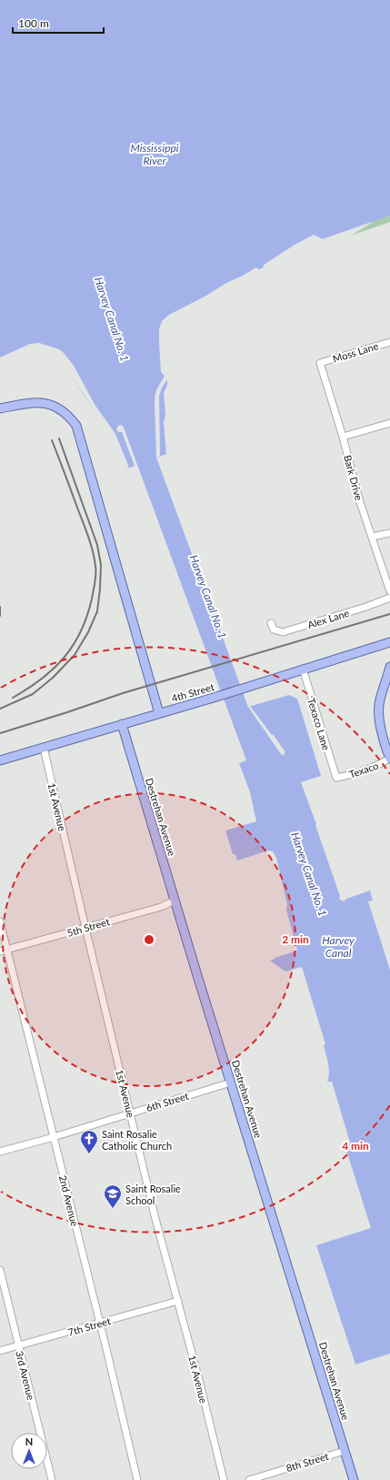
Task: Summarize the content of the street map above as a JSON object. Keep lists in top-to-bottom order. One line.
{"streets":{"main road":["4th Street","Destrehan Avenue"],"street":["Moss Lane","Bark Drive","Alex Lane","Texaco Lane","Texaco","1st Avenue","5th Street","6th Street","2nd Avenue","7th Street","3rd Avenue","8th Street"]},"crossings":[["Moss Lane","Bark Drive"],["4th Street","Texaco Lane"],["4th Street","1st Avenue"],["4th Street","Destrehan Avenue"],["Texaco Lane","Texaco"],["1st Avenue","5th Street"],["1st Avenue","6th Street"],["1st Avenue","7th Street"],["Destrehan Avenue","5th Street"],["Destrehan Avenue","6th Street"],["Destrehan Avenue","8th Street"],["5th Street","2nd Avenue"],["6th Street","2nd Avenue"],["2nd Avenue","7th Street"],["7th Street","3rd Avenue"]],"water":["Mississippi River","Harvey Canal No. 1","Harvey Canal"],"places":{"church":["Saint Rosalie Catholic Church"],"school or university":["Saint Rosalie School"]},"scale_bar":"100 m","north":"top","rings":["2 min","4 min"]}
